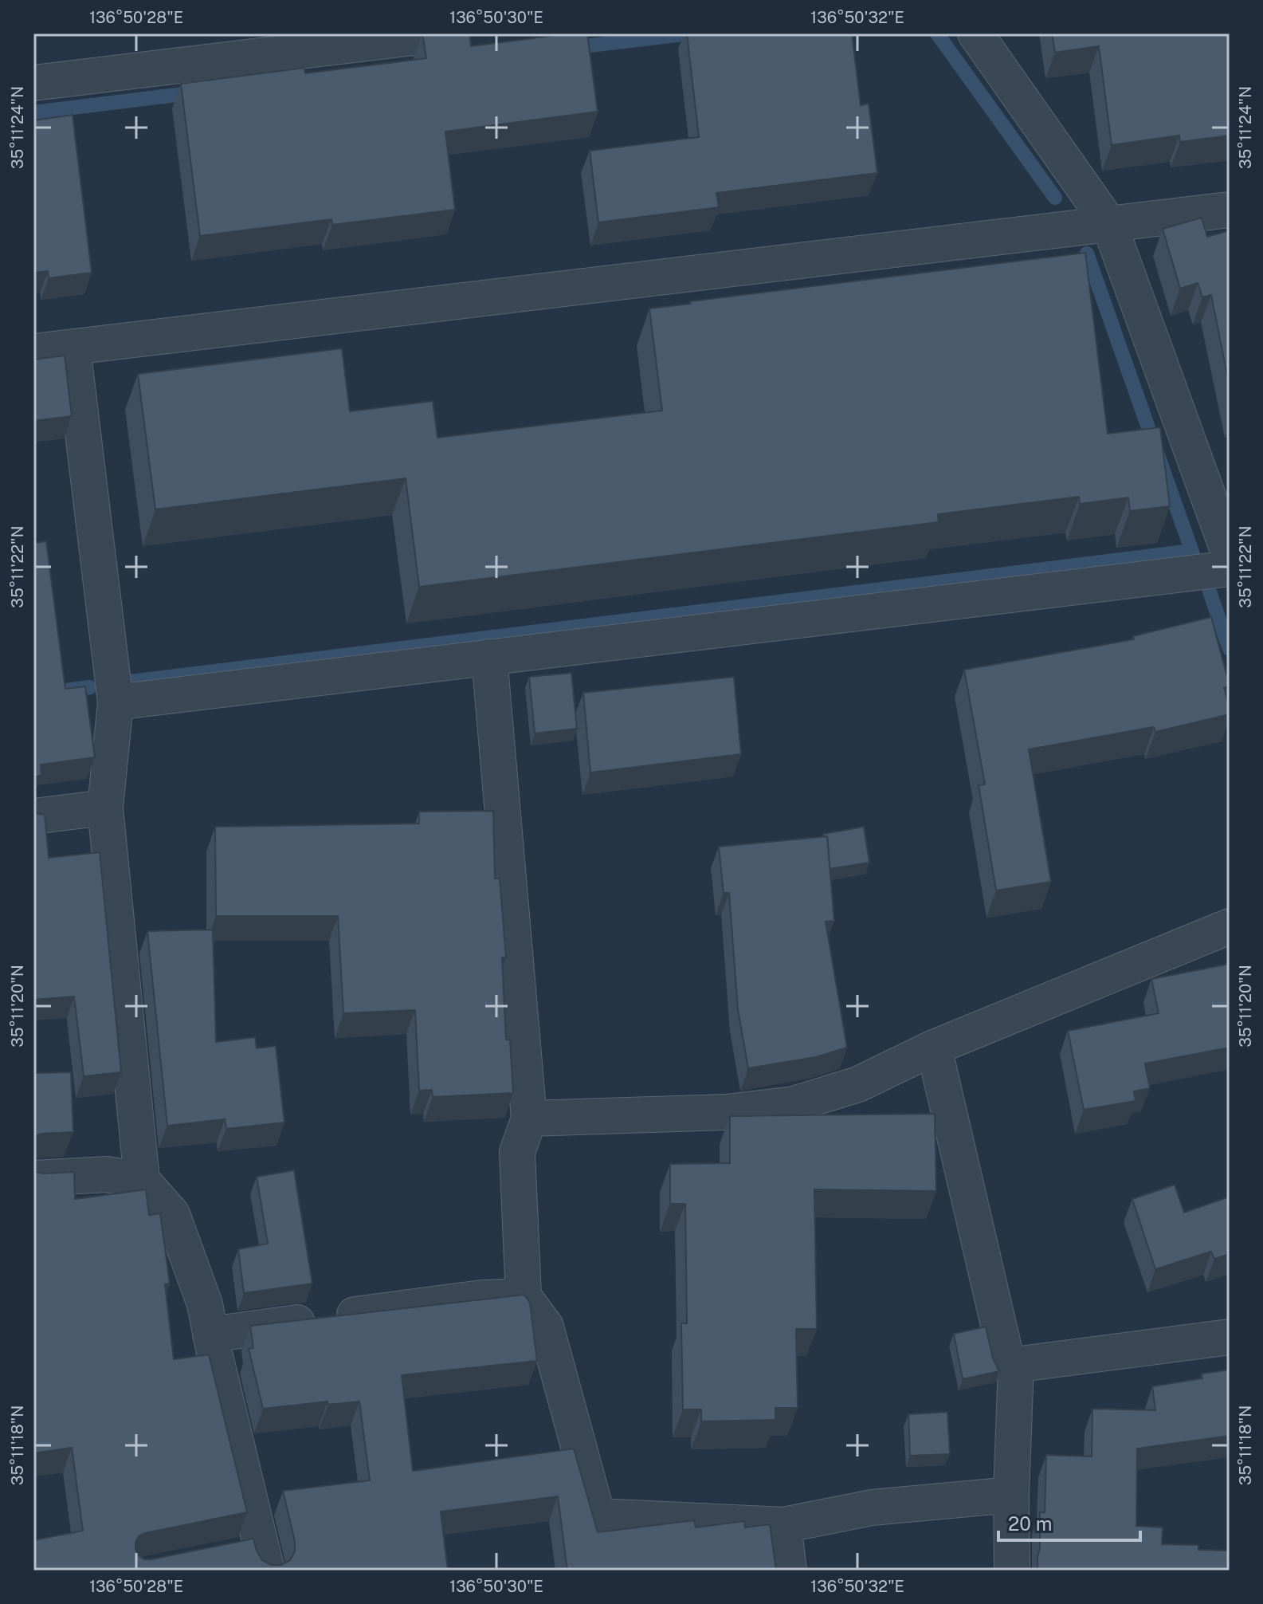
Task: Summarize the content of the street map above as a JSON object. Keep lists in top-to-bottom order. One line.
{"scale_bar":"20 m","coordinates":["136°50'28\"E","136°50'30\"E","136°50'32\"E","35°11'24\"N","35°11'22\"N","35°11'20\"N","35°11'18\"N"]}
